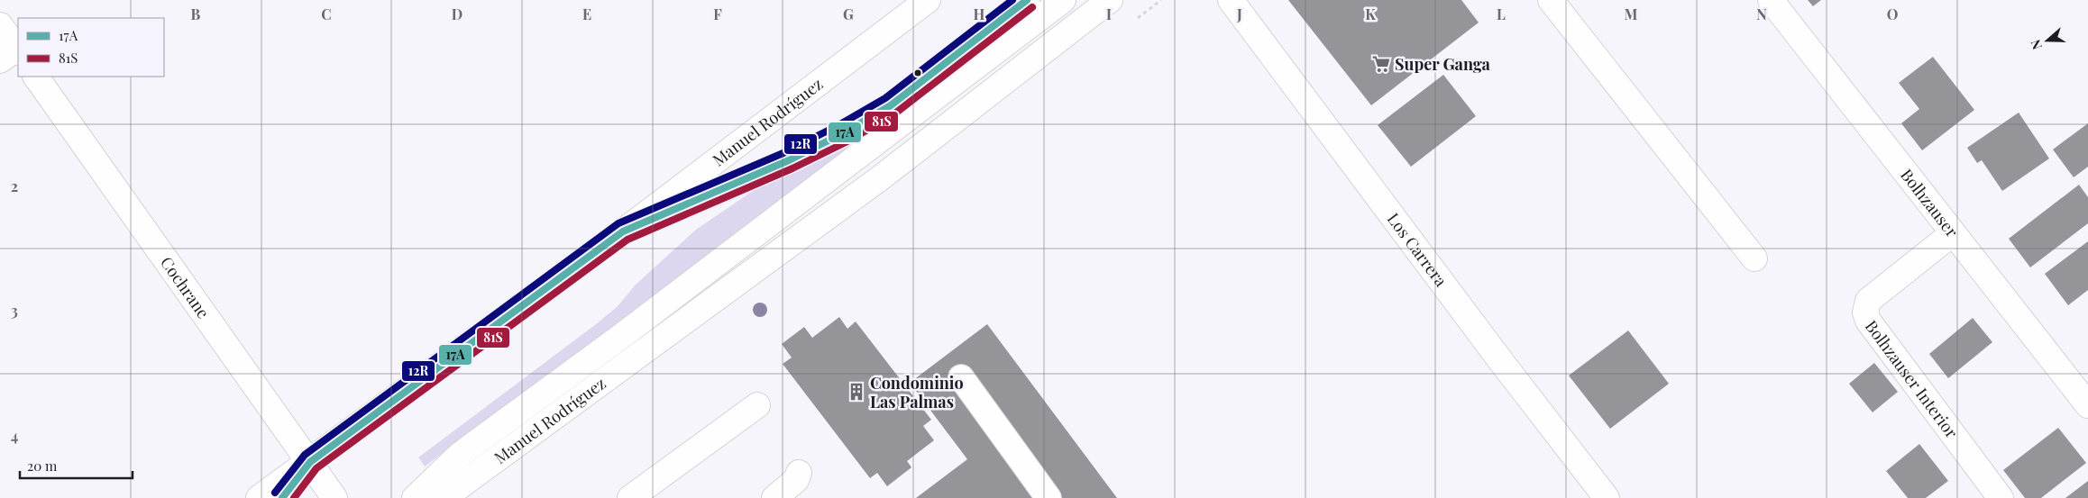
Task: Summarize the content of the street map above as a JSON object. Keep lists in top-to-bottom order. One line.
{"streets":{"street":["Manuel Rodríguez","Bolhzauser","Los Carrera","Cochrane","Bolhzauser Interior"]},"crossings":[["Manuel Rodríguez","Cochrane"],["Bolhzauser","Bolhzauser Interior"]],"places":{"supermarket":["Super Ganga"],"building":["Condominio Las Palmas"]},"lines":["transit line 17A","transit line 12R","transit line 81S"],"legend":["17A","81S"],"scale_bar":"20 m","north":"left","grid":{"columns":["B","C","D","E","F","G","H","I","J","K","L","M","N","O"],"rows":["2","3","4"]}}
